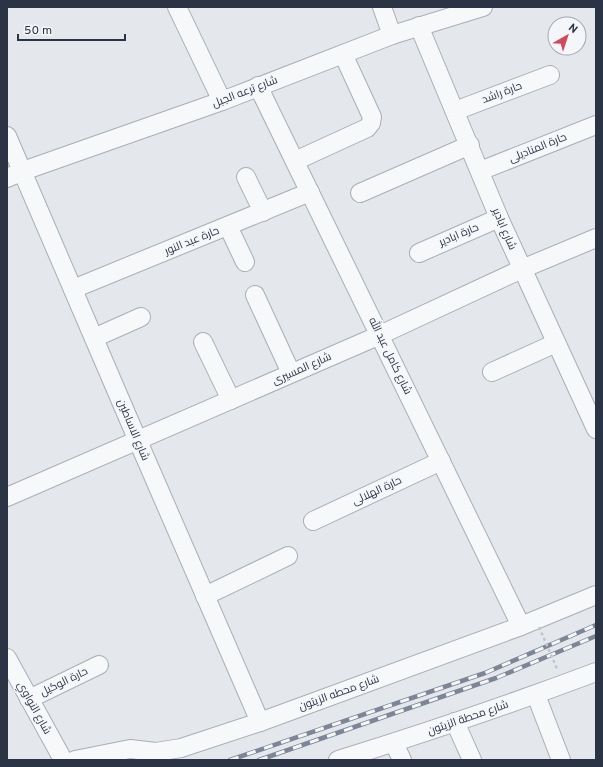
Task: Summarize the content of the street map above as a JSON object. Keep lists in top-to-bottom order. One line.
{"streets":{"street":["شارع ترعه الجبل","حارة راشد","حارة المناديلى","شارع ابادير","حارة ابادير","حارة عبد النور","شارع كامل عبد الله","شارع المسيرى","شارع الاساطين","حارة الهلالى","حارة الوكيل","شارع محطه الزيتون","شارع النواوي","شارع محطة الزيتون"]},"crossings":[["شارع ترعه الجبل","شارع ابادير"],["شارع ترعه الجبل","شارع كامل عبد الله"],["شارع ترعه الجبل","شارع الاساطين"],["حارة راشد","شارع ابادير"],["حارة المناديلى","شارع ابادير"],["شارع ابادير","حارة ابادير"],["شارع ابادير","شارع المسيرى"],["حارة عبد النور","شارع كامل عبد الله"],["حارة عبد النور","شارع الاساطين"],["شارع كامل عبد الله","شارع المسيرى"],["شارع كامل عبد الله","حارة الهلالى"],["شارع كامل عبد الله","شارع محطه الزيتون"],["شارع المسيرى","شارع الاساطين"],["شارع الاساطين","شارع محطه الزيتون"],["حارة الوكيل","شارع النواوي"],["شارع محطه الزيتون","شارع النواوي"]],"scale_bar":"50 m","north":"top right"}
